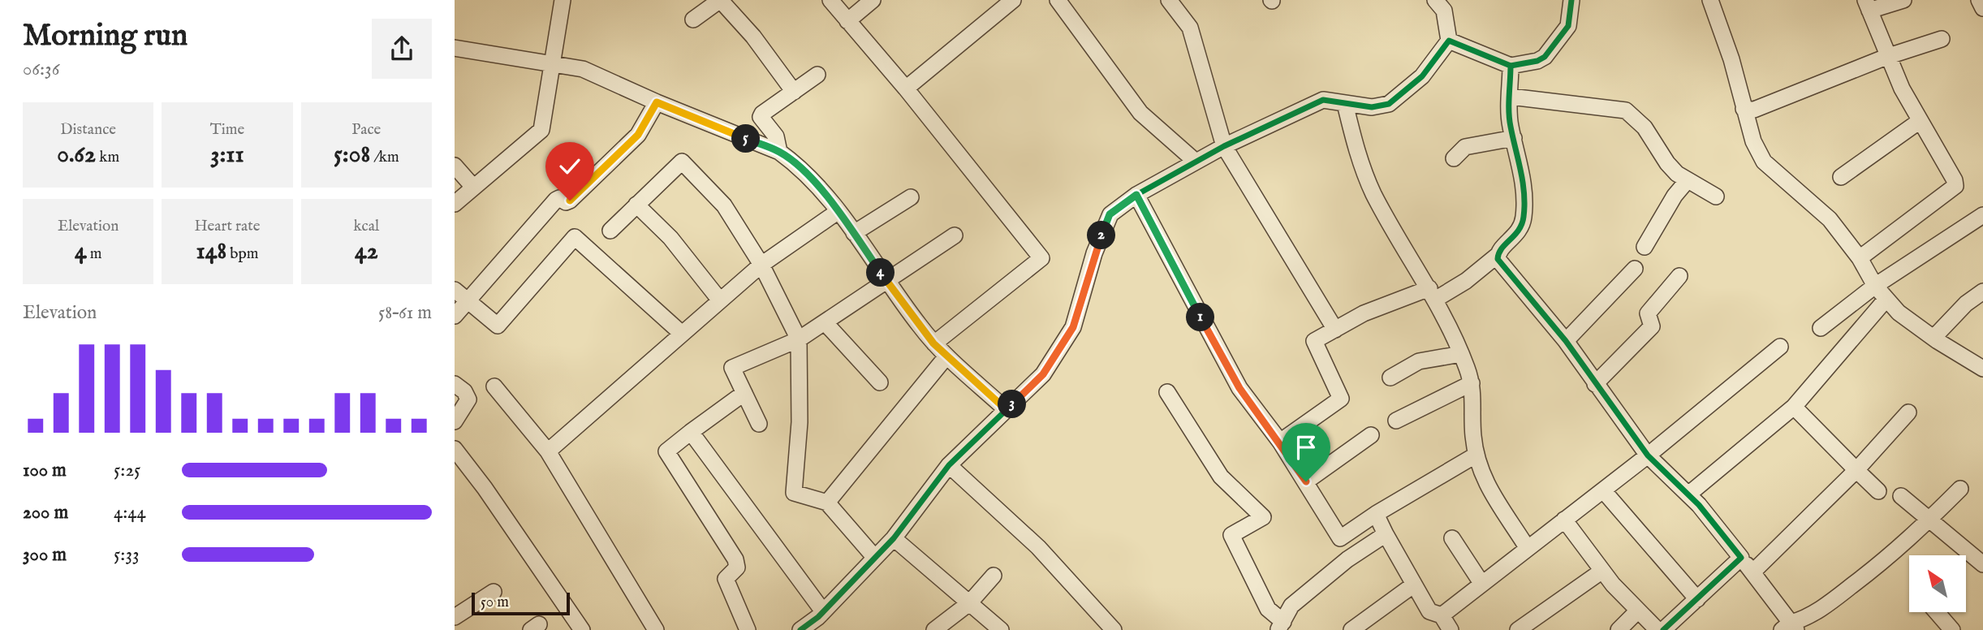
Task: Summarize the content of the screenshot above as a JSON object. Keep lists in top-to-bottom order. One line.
{"scale_bar":"50 m","north":"top left","page":{"heading":["Morning run","06:36"],"stats":[["Distance","0.62 km"],["Time","3:11"],["Pace","5:08 /km"],["Elevation","4 m"],["Heart rate","148 bpm"],["kcal","42"]],"pins":["5","2","4","1","3"],"chart":["Elevation","58–61 m"],"list":[{"name":"100 m","note":"5:25"},{"name":"200 m","note":"4:44"},{"name":"300 m","note":"5:33"}],"scale":"50 m"}}
